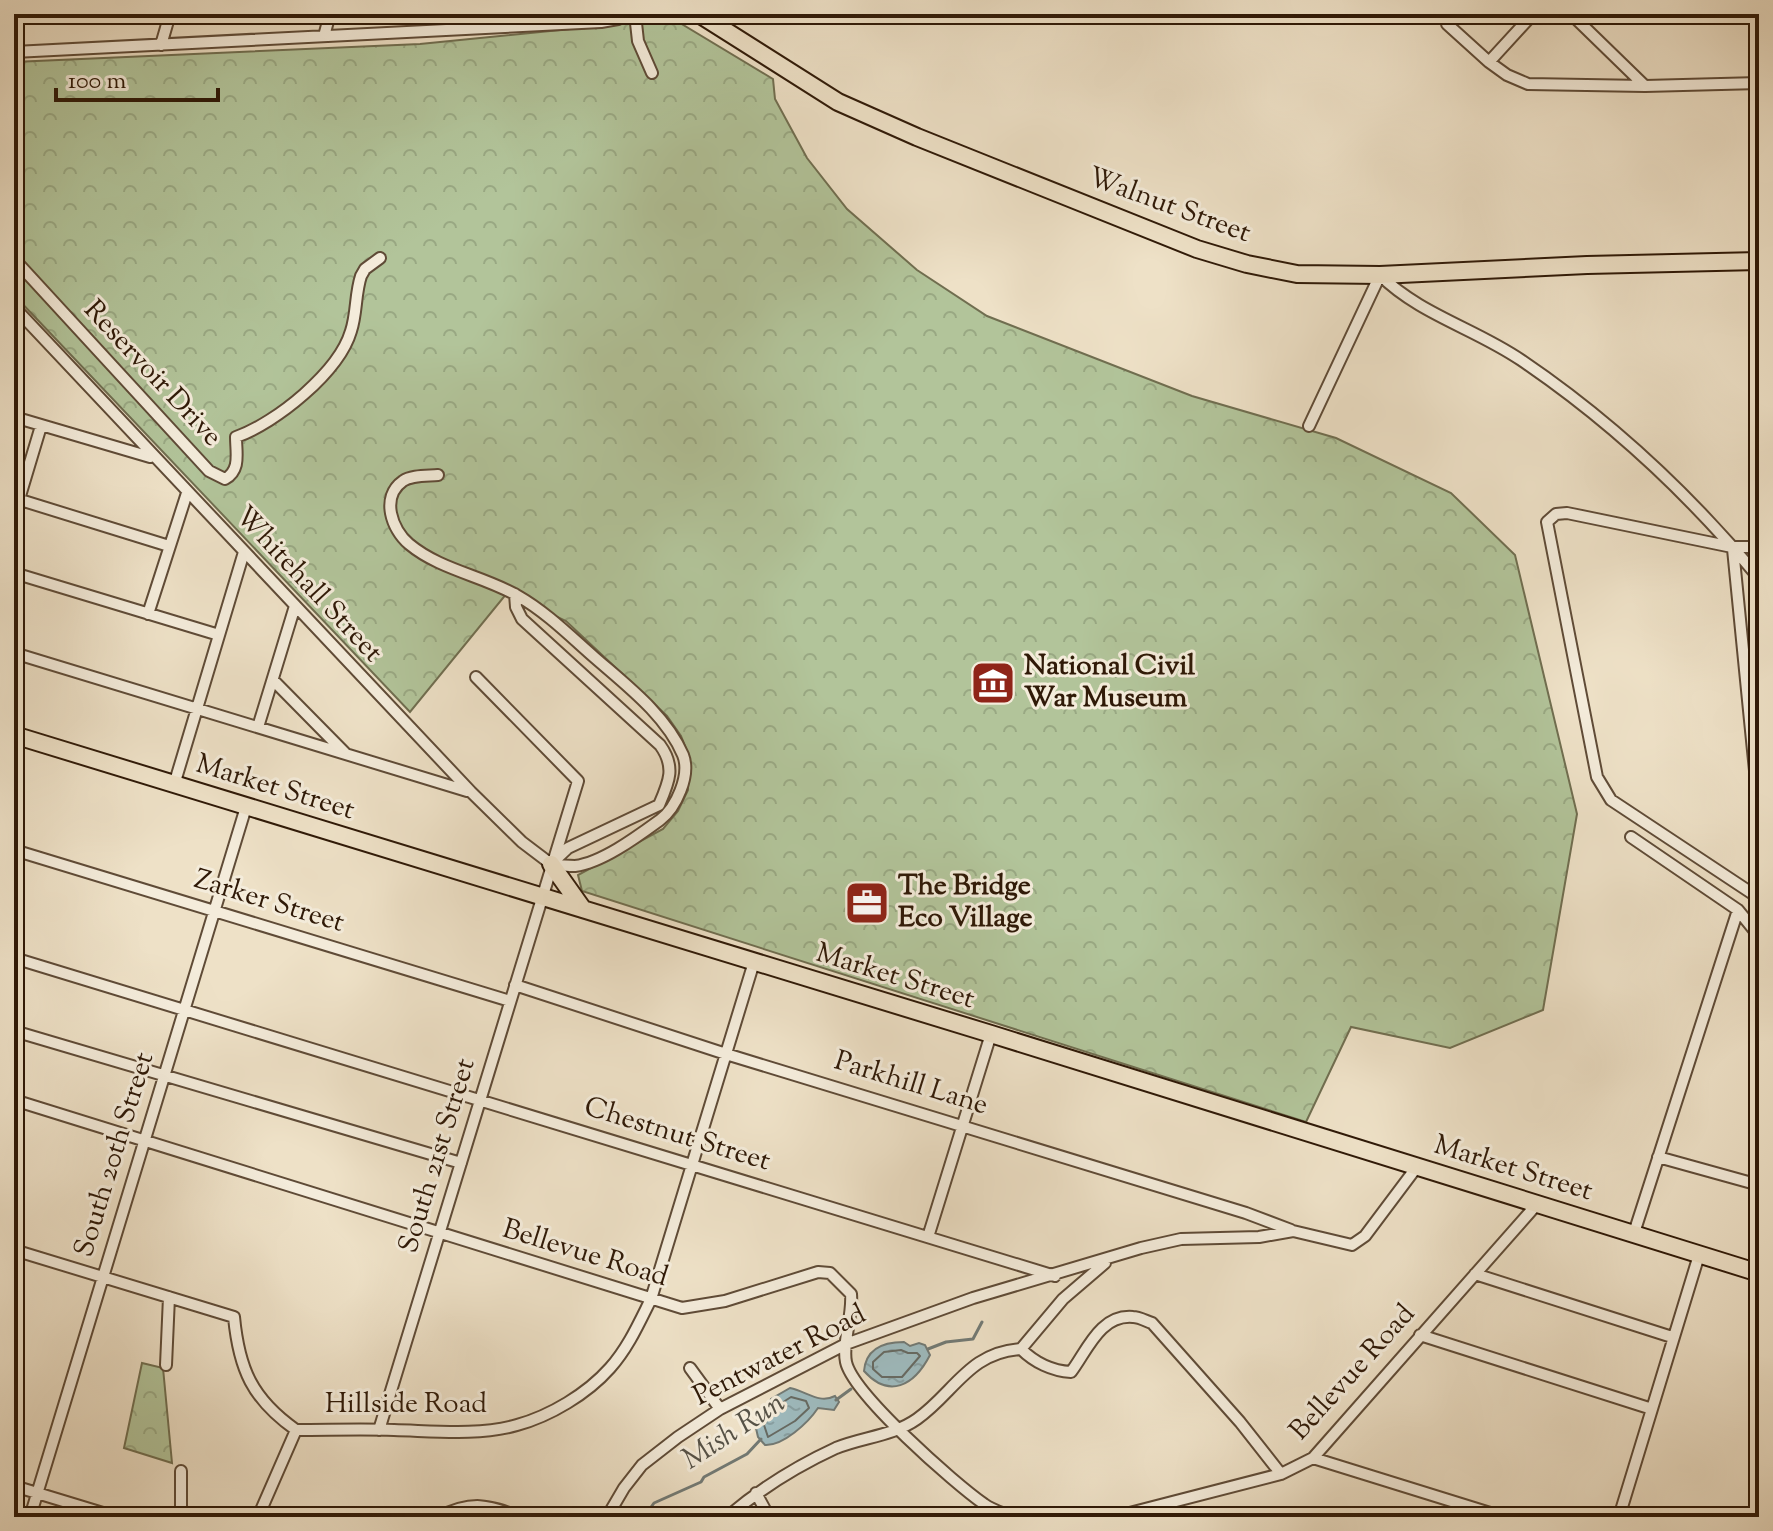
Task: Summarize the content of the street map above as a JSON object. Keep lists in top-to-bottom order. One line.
{"streets":{"main road":["Walnut Street","Market Street"],"street":["Reservoir Drive","Whitehall Street","Zarker Street","Parkhill Lane","Chestnut Street","South 20th Street","South 21st Street","Bellevue Road","Pentwater Road","Hillside Road"]},"crossings":[["Market Street","South 20th Street"],["Market Street","South 21st Street"],["Market Street","Bellevue Road"],["Market Street","Hillside Road"],["Zarker Street","South 20th Street"],["Zarker Street","South 21st Street"],["Parkhill Lane","South 21st Street"],["Parkhill Lane","Hillside Road"],["Chestnut Street","South 20th Street"],["Chestnut Street","South 21st Street"],["Chestnut Street","Pentwater Road"],["Chestnut Street","Hillside Road"],["South 20th Street","Bellevue Road"],["South 21st Street","Bellevue Road"],["South 21st Street","Hillside Road"],["Bellevue Road","Pentwater Road"],["Bellevue Road","Hillside Road"]],"water":["Mish Run"],"places":{"museum":["National Civil War Museum"],"office":["The Bridge Eco Village"]},"scale_bar":"100 m"}
